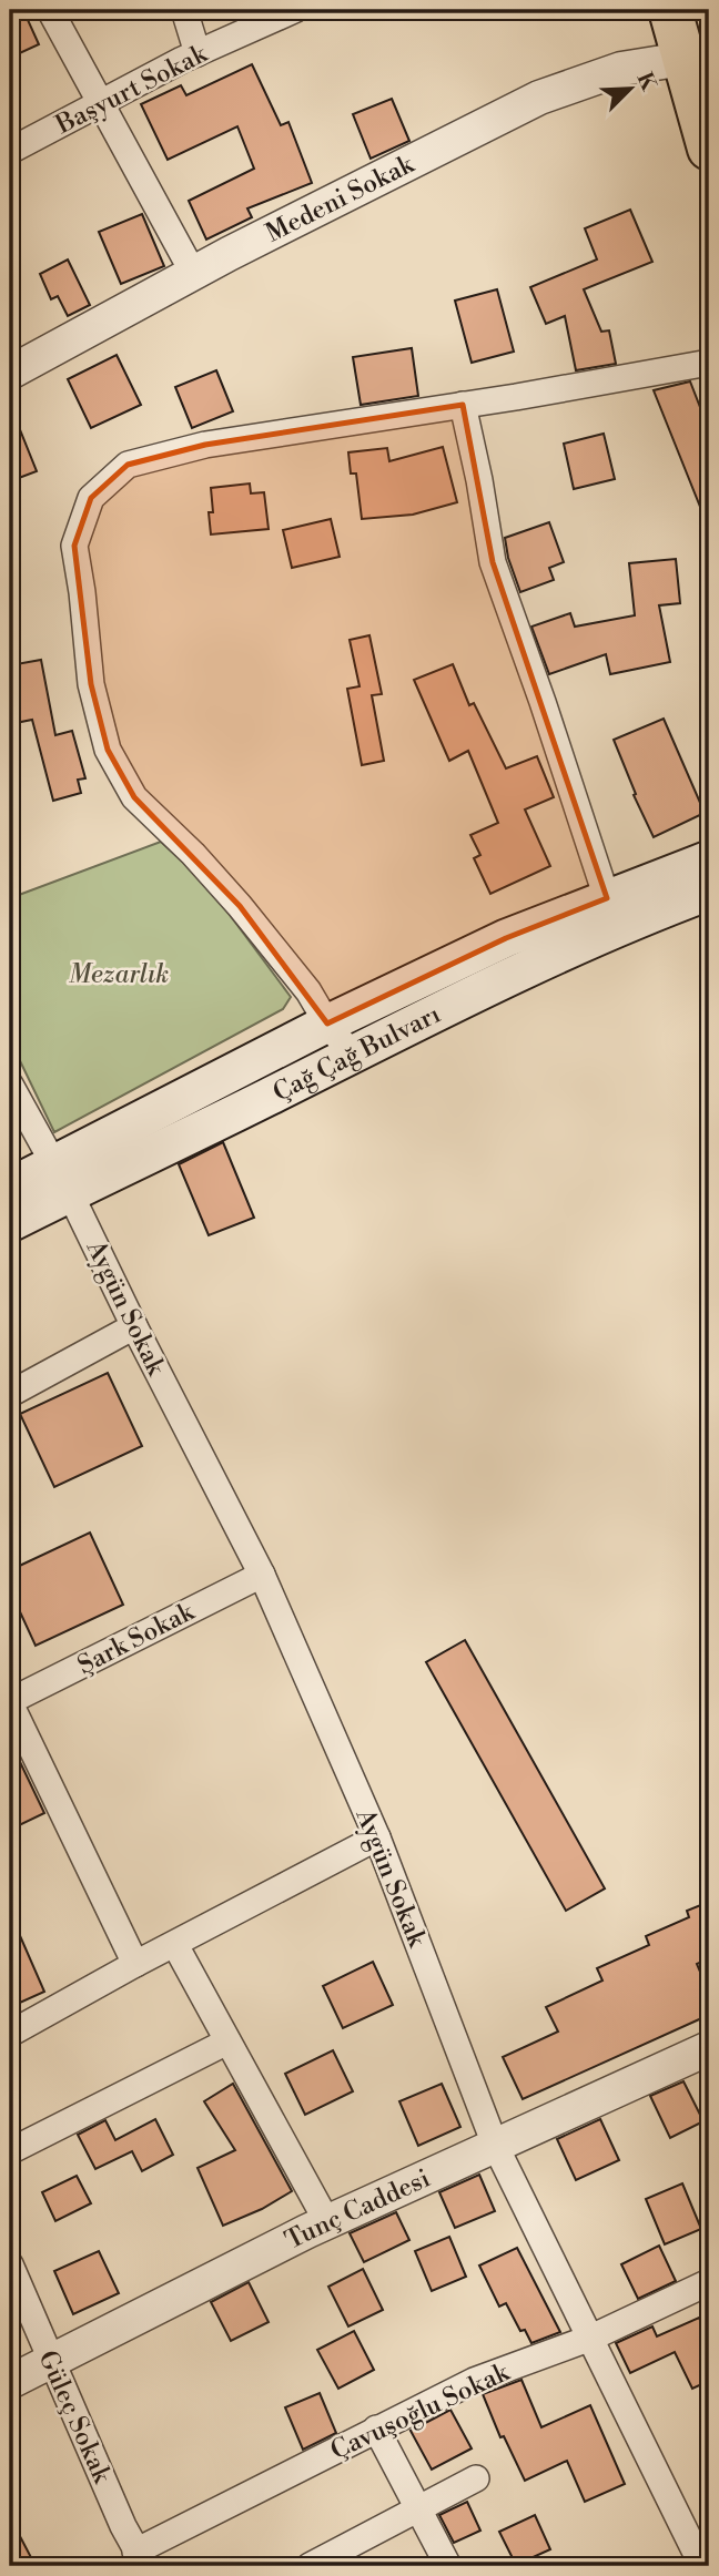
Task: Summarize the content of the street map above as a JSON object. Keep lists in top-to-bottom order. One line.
{"streets":{"main road":["Çağ Çağ Bulvarı"],"street":["Başyurt Sokak","Medeni Sokak","Aygün Sokak","Şark Sokak","Tunç Caddesi","Çavuşoğlu Sokak","Güleç Sokak"]},"crossings":[["Çağ Çağ Bulvarı","Aygün Sokak"],["Aygün Sokak","Şark Sokak"],["Aygün Sokak","Tunç Caddesi"],["Aygün Sokak","Çavuşoğlu Sokak"],["Tunç Caddesi","Güleç Sokak"],["Çavuşoğlu Sokak","Güleç Sokak"]],"parks":["Mezarlık"],"north":"top right"}
